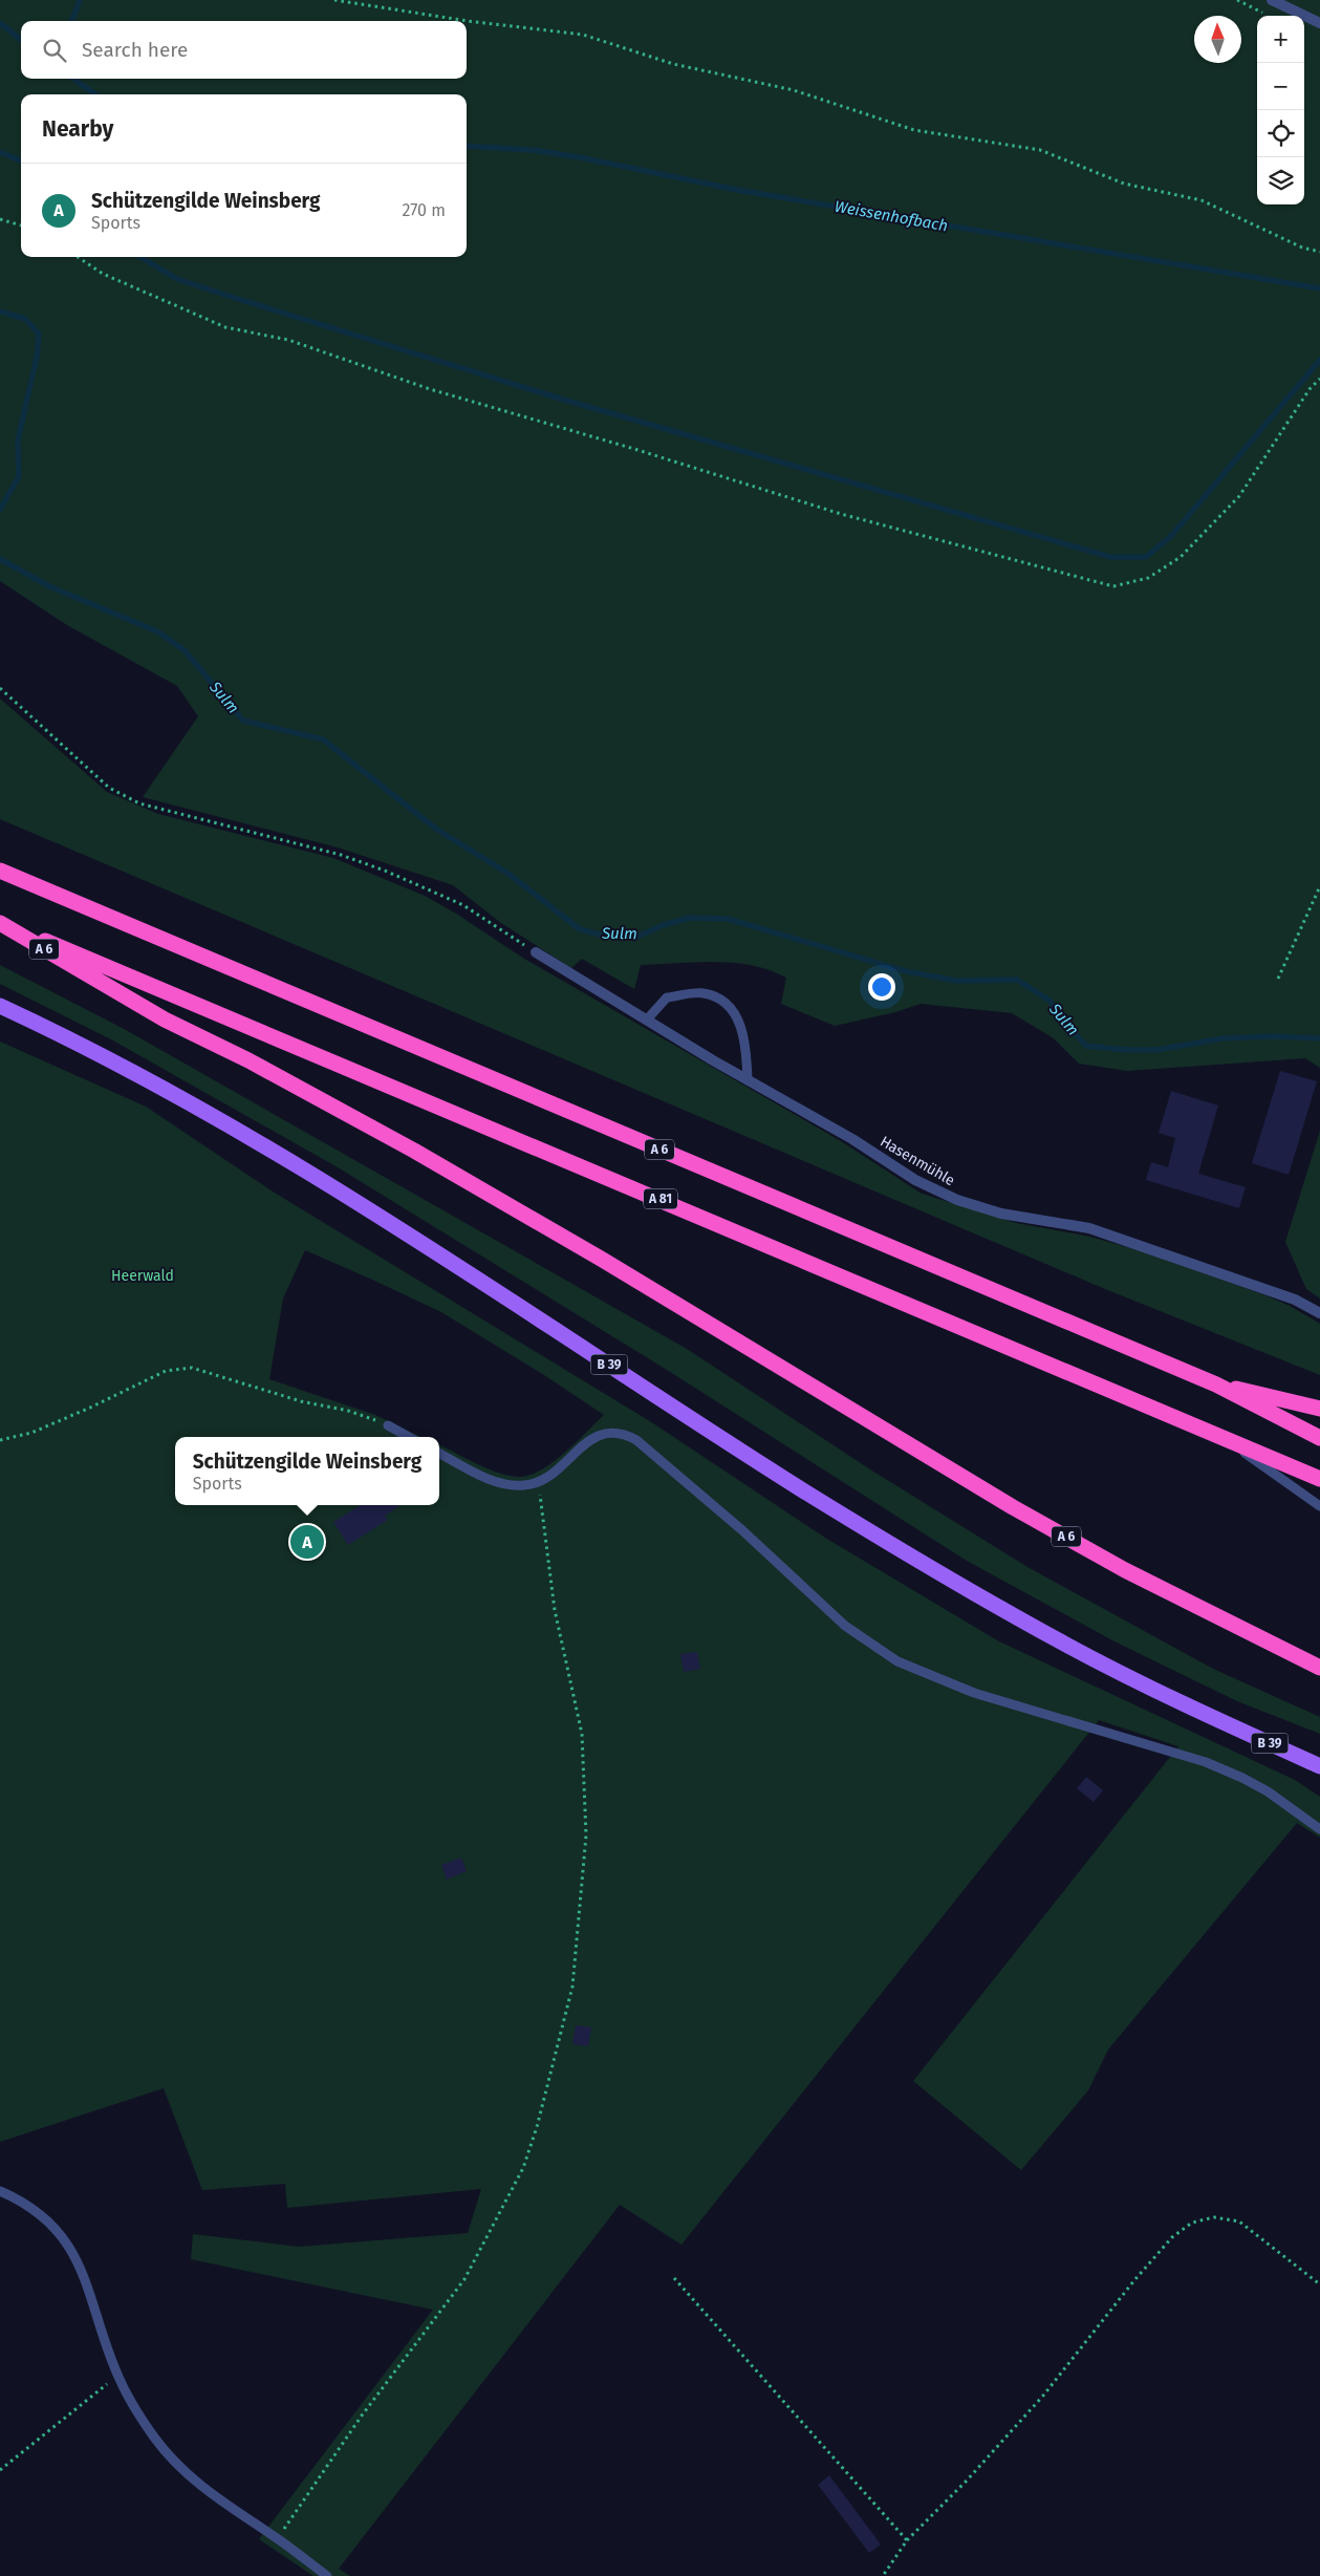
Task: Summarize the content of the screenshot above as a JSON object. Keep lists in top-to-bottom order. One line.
{"streets":{"highway":["A 6","A 81"],"main road":["B 39"],"street":["Hasenmühle"]},"crossings":[["A 6","A 81"]],"water":["Weissenhofbach","Sulm"],"parks":["Heerwald"],"north":"top","page":{"map_buttons":["+","−"],"search":"Search here","heading":"Nearby","list":[{"mark":"A","name":"Schützengilde Weinsberg","note":"Sports","value":"270 m"}],"popup":["Schützengilde Weinsberg","Sports"],"pins":"A"}}
